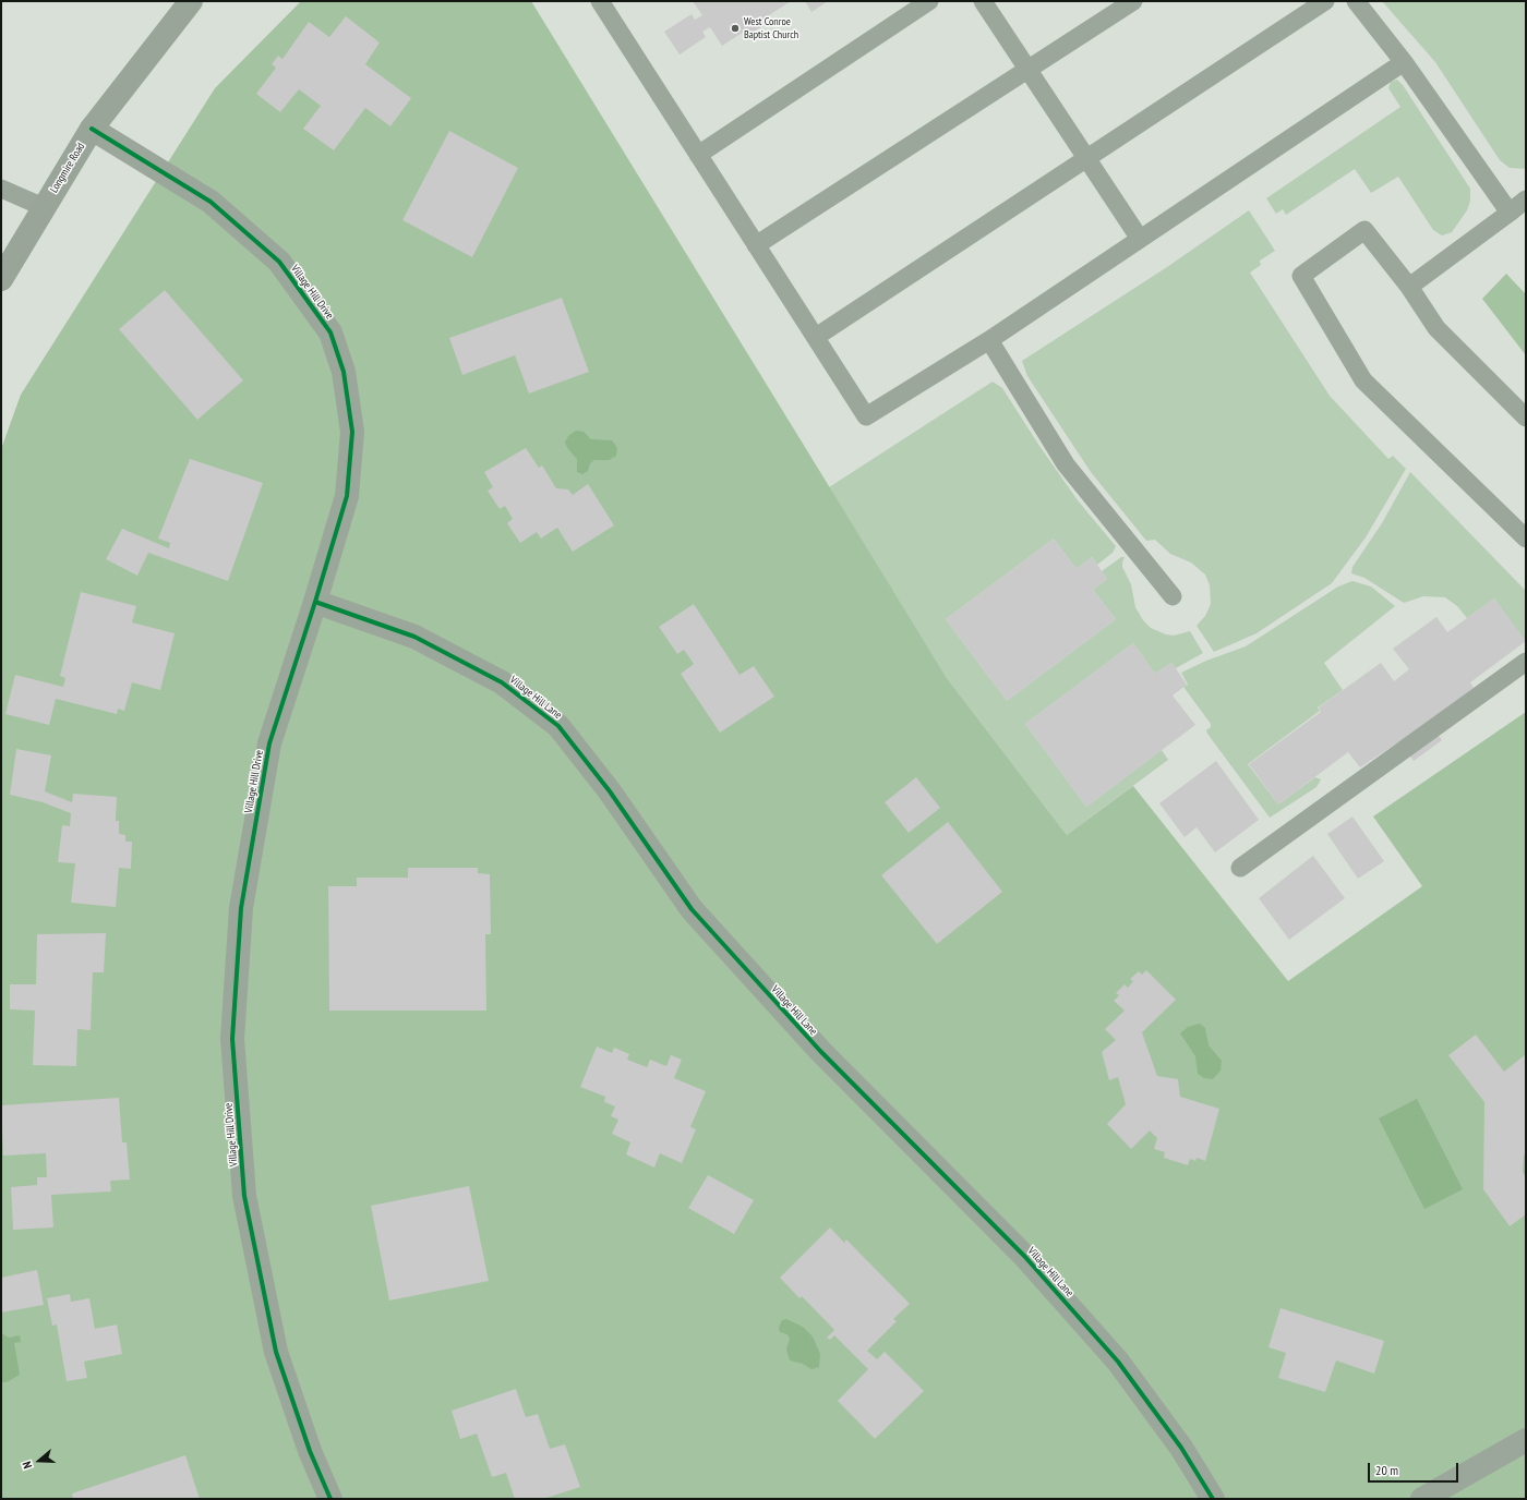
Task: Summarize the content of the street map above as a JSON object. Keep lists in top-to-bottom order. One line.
{"streets":{"main road":["Longmire Road"],"street":["Village Hill Drive","Village Hill Lane"]},"crossings":[["Longmire Road","Village Hill Drive"],["Village Hill Drive","Village Hill Lane"]],"places":["West Conroe Baptist Church"],"scale_bar":"20 m","north":"left"}
